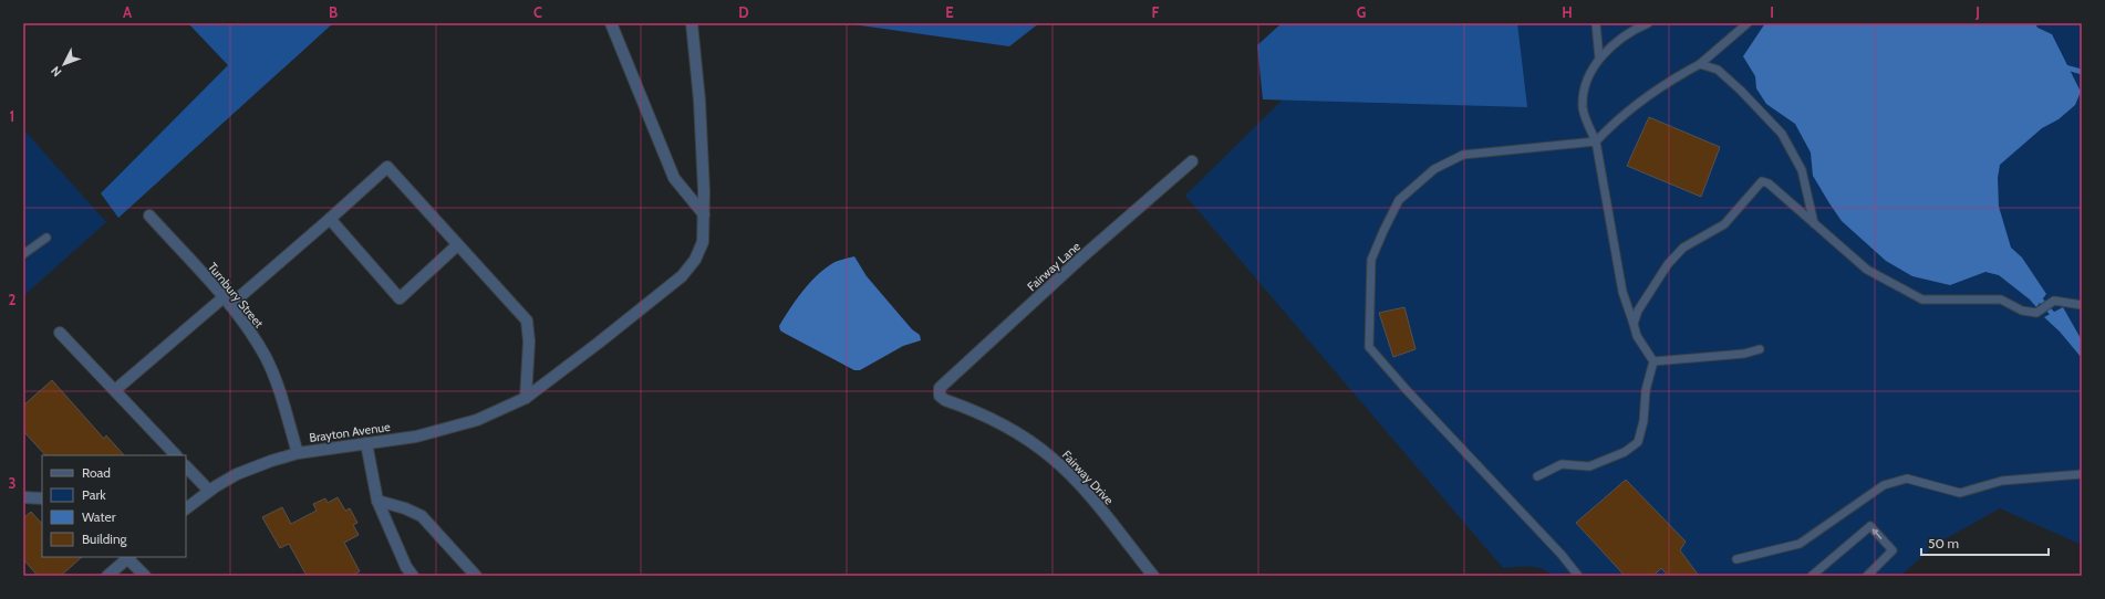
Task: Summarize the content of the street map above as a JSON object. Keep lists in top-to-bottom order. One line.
{"streets":{"street":["Fairway Lane","Turnbury Street","Brayton Avenue","Fairway Drive"]},"crossings":[["Fairway Lane","Fairway Drive"],["Turnbury Street","Brayton Avenue"]],"legend":["Road","Park","Water","Building"],"scale_bar":"50 m","north":"bottom left","grid":{"columns":["A","B","C","D","E","F","G","H","I","J"],"rows":["1","2","3"]}}
